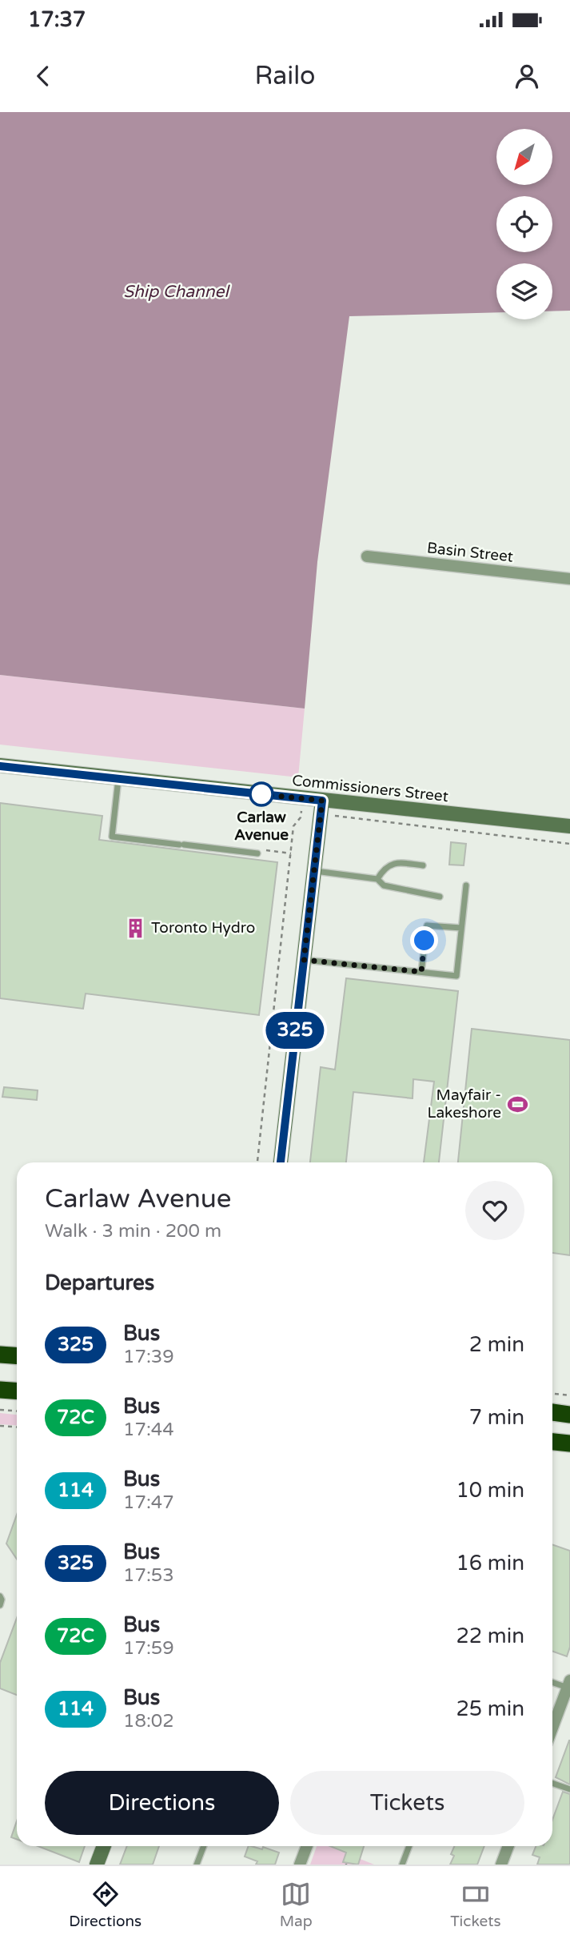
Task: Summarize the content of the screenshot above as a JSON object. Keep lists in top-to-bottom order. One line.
{"streets":{"street":["Basin Street","Commissioners Street"]},"water":["Ship Channel"],"places":{"other":["Carlaw Avenue"],"building":["Toronto Hydro"],"sports":["Mayfair - Lakeshore"]},"lines":["bus line 325"],"north":"bottom left","page":{"status":"17:37","header":"Railo","on_map":"325","heading":[["Carlaw Avenue","Walk · 3 min · 200 m"],"Departures"],"list":[{"mark":"325","name":"Bus","note":"17:39","value":"2 min"},{"mark":"72C","name":"Bus","note":"17:44","value":"7 min"},{"mark":"114","name":"Bus","note":"17:47","value":"10 min"},{"mark":"325","name":"Bus","note":"17:53","value":"16 min"},{"mark":"72C","name":"Bus","note":"17:59","value":"22 min"},{"mark":"114","name":"Bus","note":"18:02","value":"25 min"}],"buttons":["Directions","Tickets"],"tabs":["Directions","Map","Tickets"]}}
